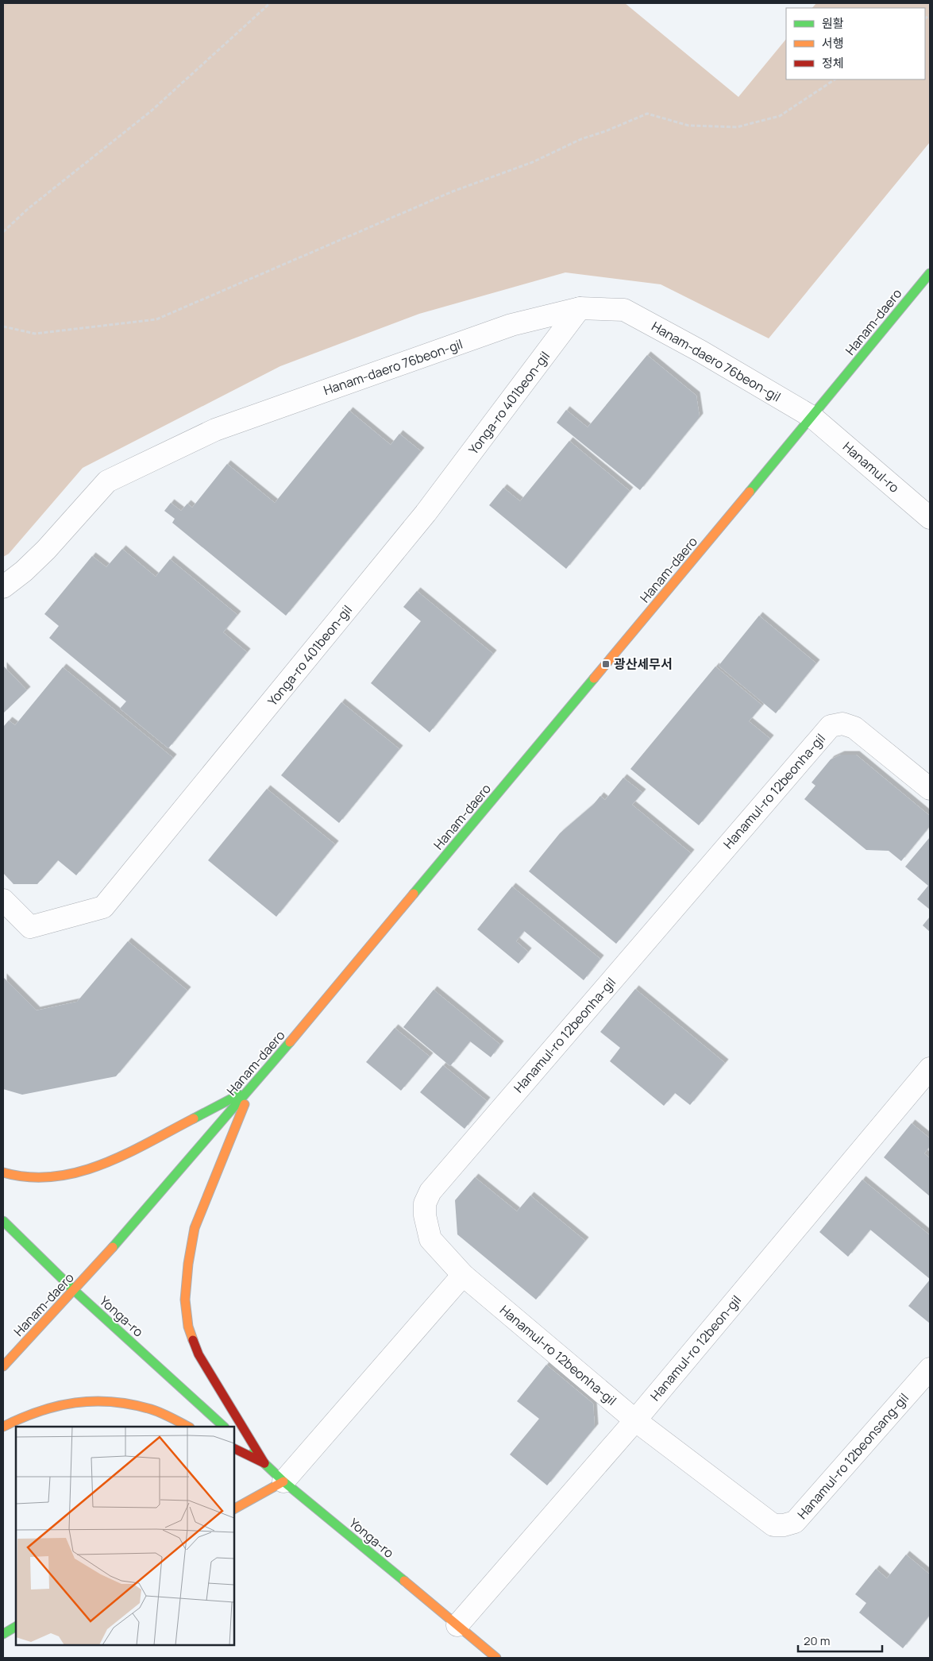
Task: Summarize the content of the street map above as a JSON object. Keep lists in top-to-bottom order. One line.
{"streets":{"main road":["Hanam-daero","Yonga-ro"],"street":["Hanam-daero 76beon-gil","Yonga-ro 401beon-gil","Hanamul-ro","Hanamul-ro 12beonha-gil","Hanamul-ro 12beon-gil","Hanamul-ro 12beonsang-gil"]},"crossings":[["Hanam-daero","Hanam-daero 76beon-gil"],["Hanam-daero","Hanamul-ro"],["Hanam-daero","Yonga-ro"],["Hanam-daero 76beon-gil","Yonga-ro 401beon-gil"],["Hanam-daero 76beon-gil","Hanamul-ro"],["Hanamul-ro 12beonha-gil","Hanamul-ro 12beon-gil"],["Hanamul-ro 12beonha-gil","Hanamul-ro 12beonsang-gil"],["Yonga-ro","Hanamul-ro 12beon-gil"],["Hanamul-ro 12beon-gil","Hanamul-ro 12beonsang-gil"]],"places":{"transit":["광산세무서"]},"legend":["원활","서행","정체"],"scale_bar":"20 m"}
